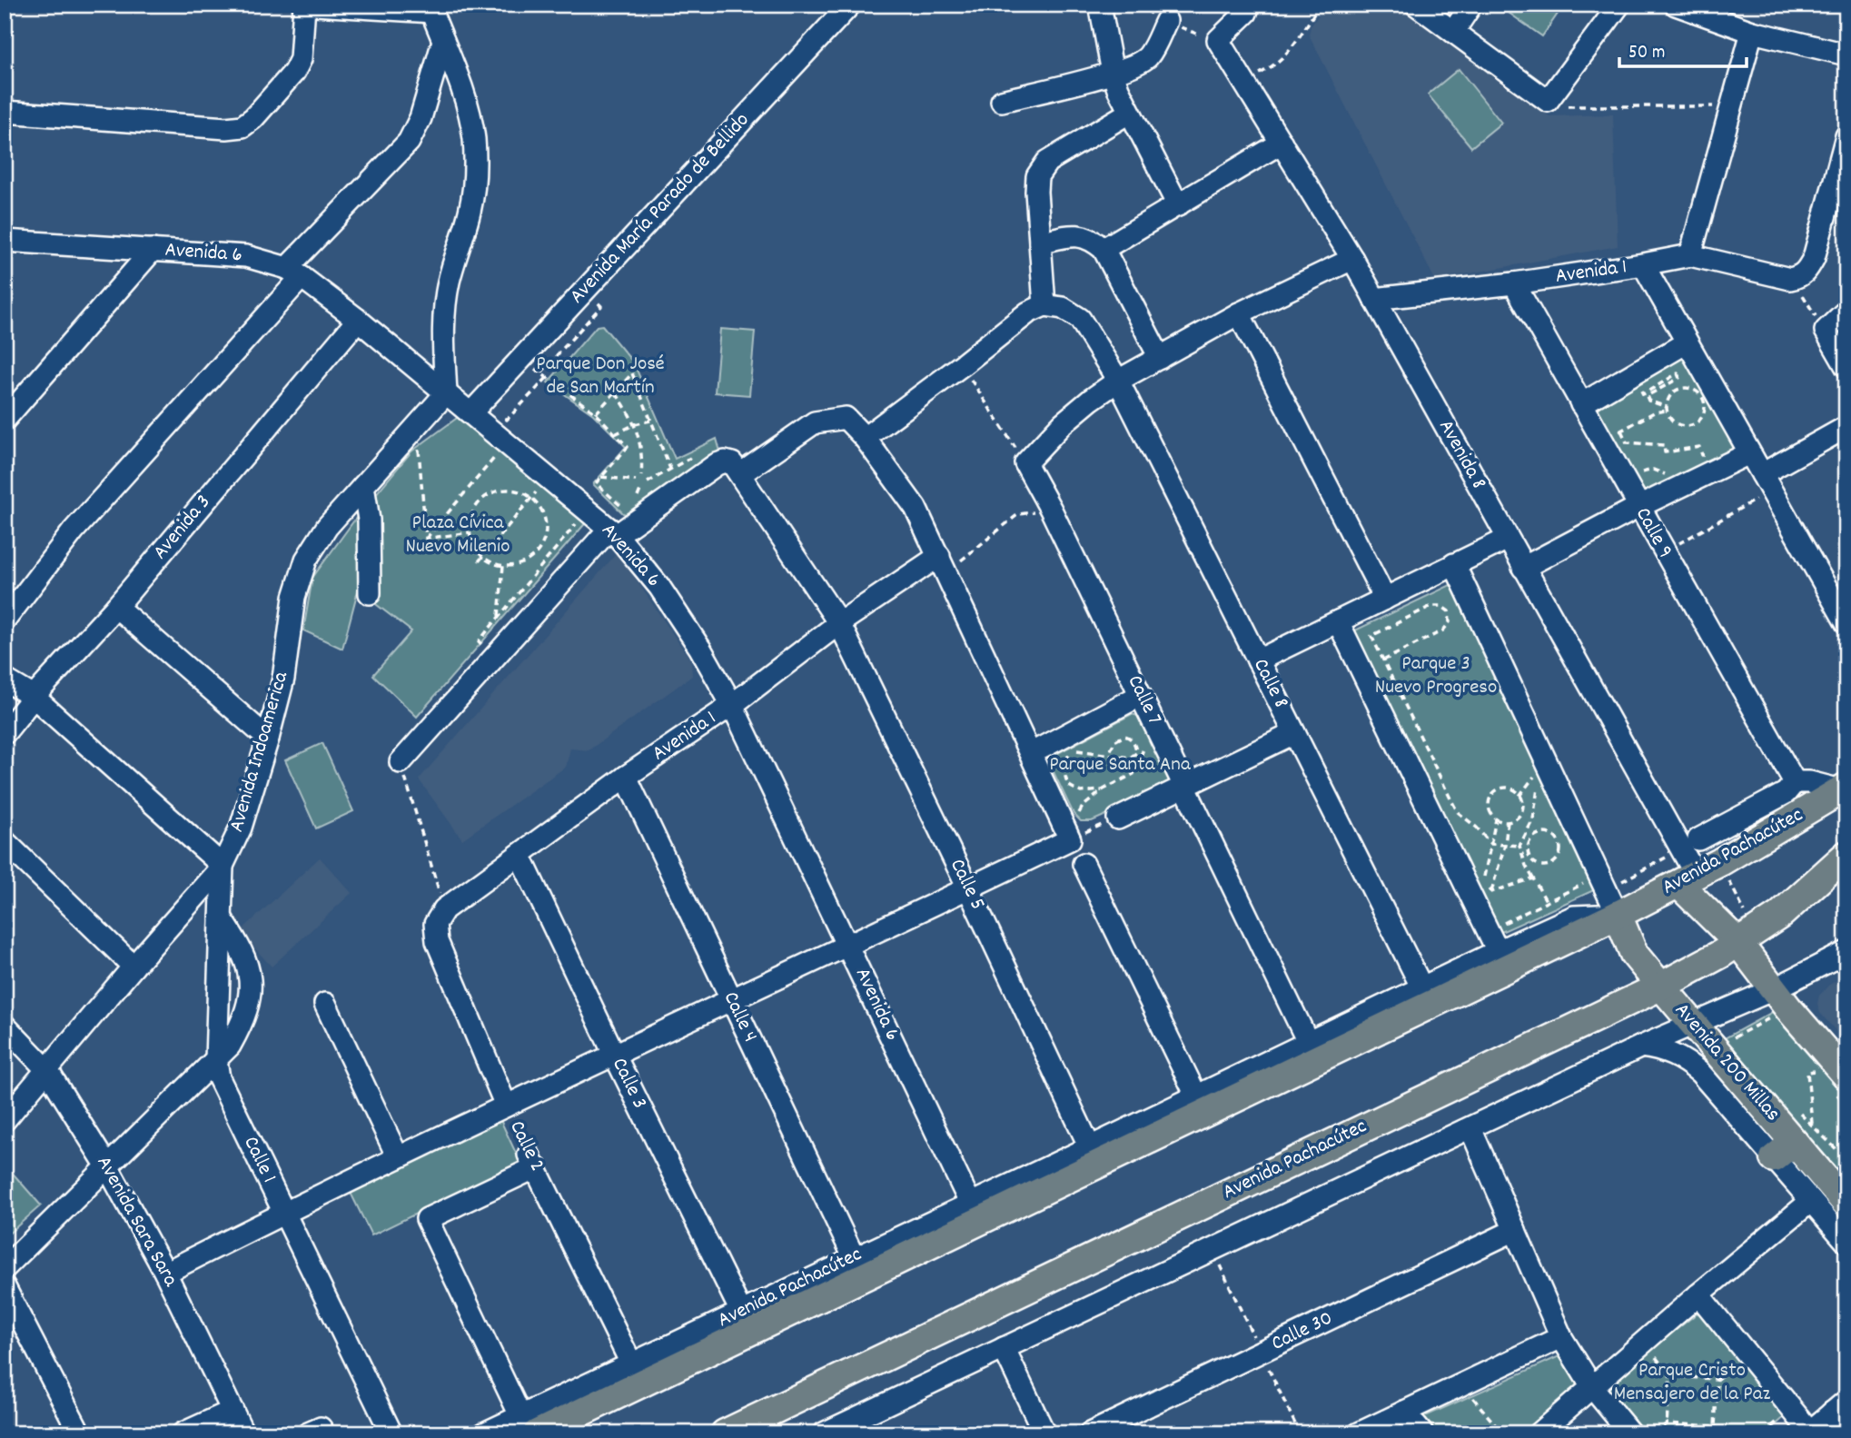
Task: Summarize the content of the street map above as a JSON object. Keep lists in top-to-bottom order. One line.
{"streets":{"main road":["Avenida Pachacútec","Avenida 200 Millas"],"street":["Avenida María Parado de Bellido","Avenida 6","Avenida 1","Avenida 8","Avenida 3","Calle 9","Calle 8","Calle 7","Avenida Indoamerica","Calle 5","Calle 4","Calle 3","Calle 2","Calle 1","Avenida Sara Sara","Calle 30"]},"crossings":[["Avenida María Parado de Bellido","Avenida 6"],["Avenida 6","Avenida 1"],["Avenida 6","Avenida 3"],["Avenida 6","Avenida Indoamerica"],["Avenida 6","Avenida Pachacútec"],["Avenida 1","Avenida 8"],["Avenida 1","Calle 9"],["Avenida 1","Calle 5"],["Avenida 1","Calle 4"],["Avenida 1","Calle 3"],["Avenida 1","Calle 2"],["Avenida 8","Avenida Pachacútec"],["Calle 8","Avenida Pachacútec"],["Calle 7","Avenida Pachacútec"],["Avenida Indoamerica","Calle 1"],["Avenida Indoamerica","Avenida Sara Sara"],["Avenida Pachacútec","Calle 5"],["Avenida Pachacútec","Calle 4"],["Avenida Pachacútec","Avenida 200 Millas"],["Avenida Pachacútec","Calle 3"],["Avenida Pachacútec","Calle 2"]],"parks":["Parque Don José de San Martín","Plaza Cívica Nuevo Milenio","Parque 3 Nuevo Progreso","Parque Santa Ana","Parque Cristo Mensajero de la Paz"],"scale_bar":"50 m"}
